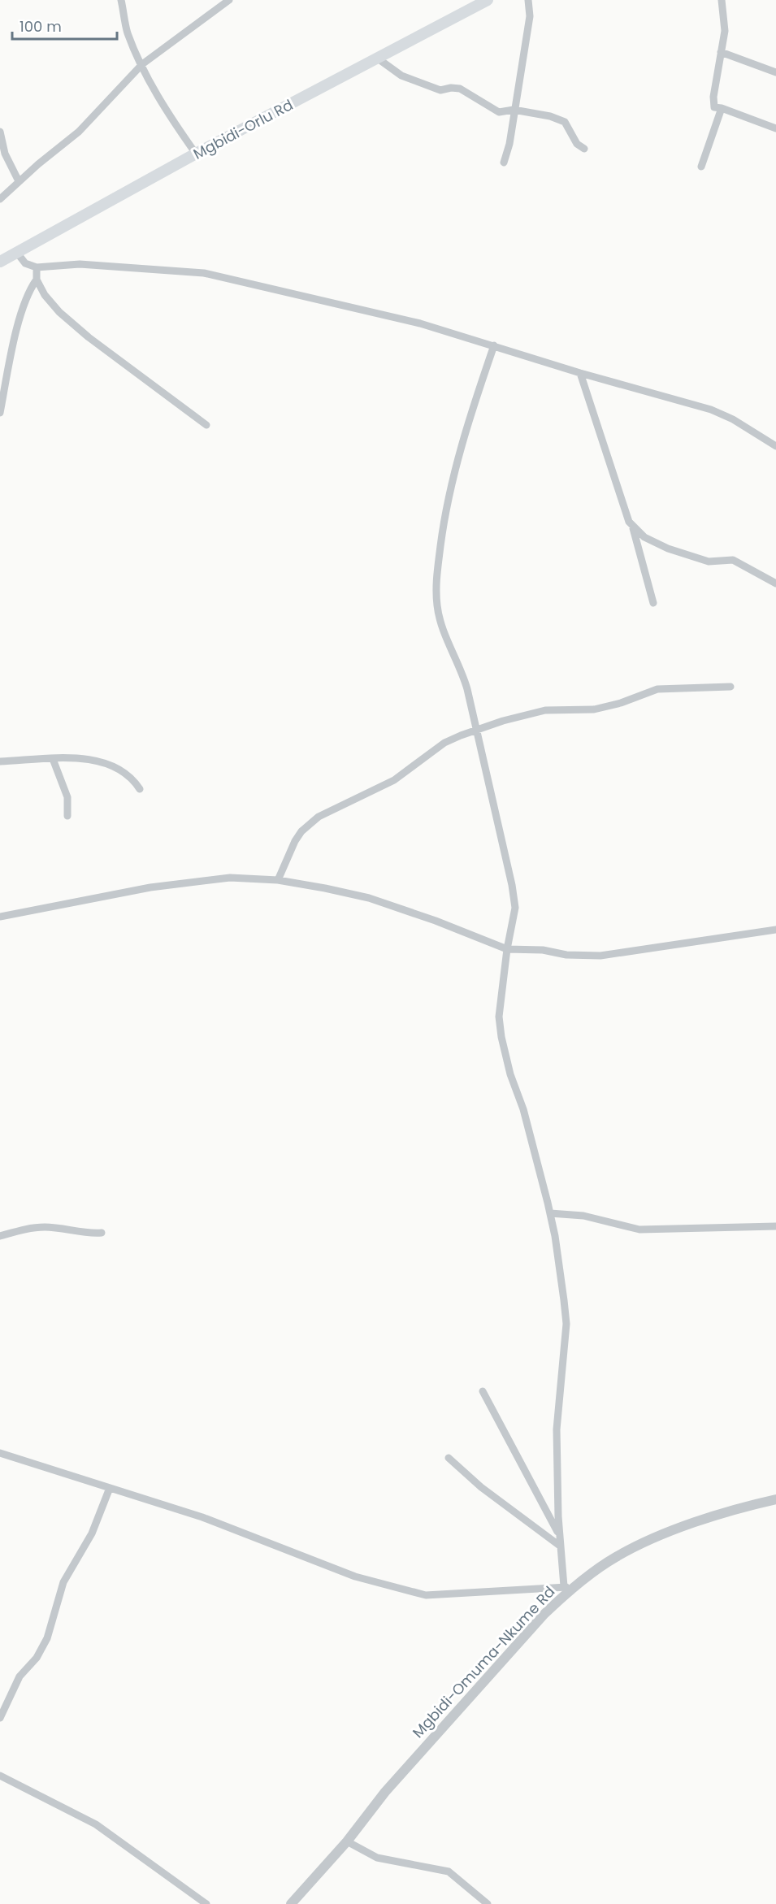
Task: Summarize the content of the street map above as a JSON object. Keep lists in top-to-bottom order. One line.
{"streets":{"main road":["Mgbidi-Orlu Rd"],"street":["Mgbidi-Omuma-Nkume Rd"]},"scale_bar":"100 m"}
